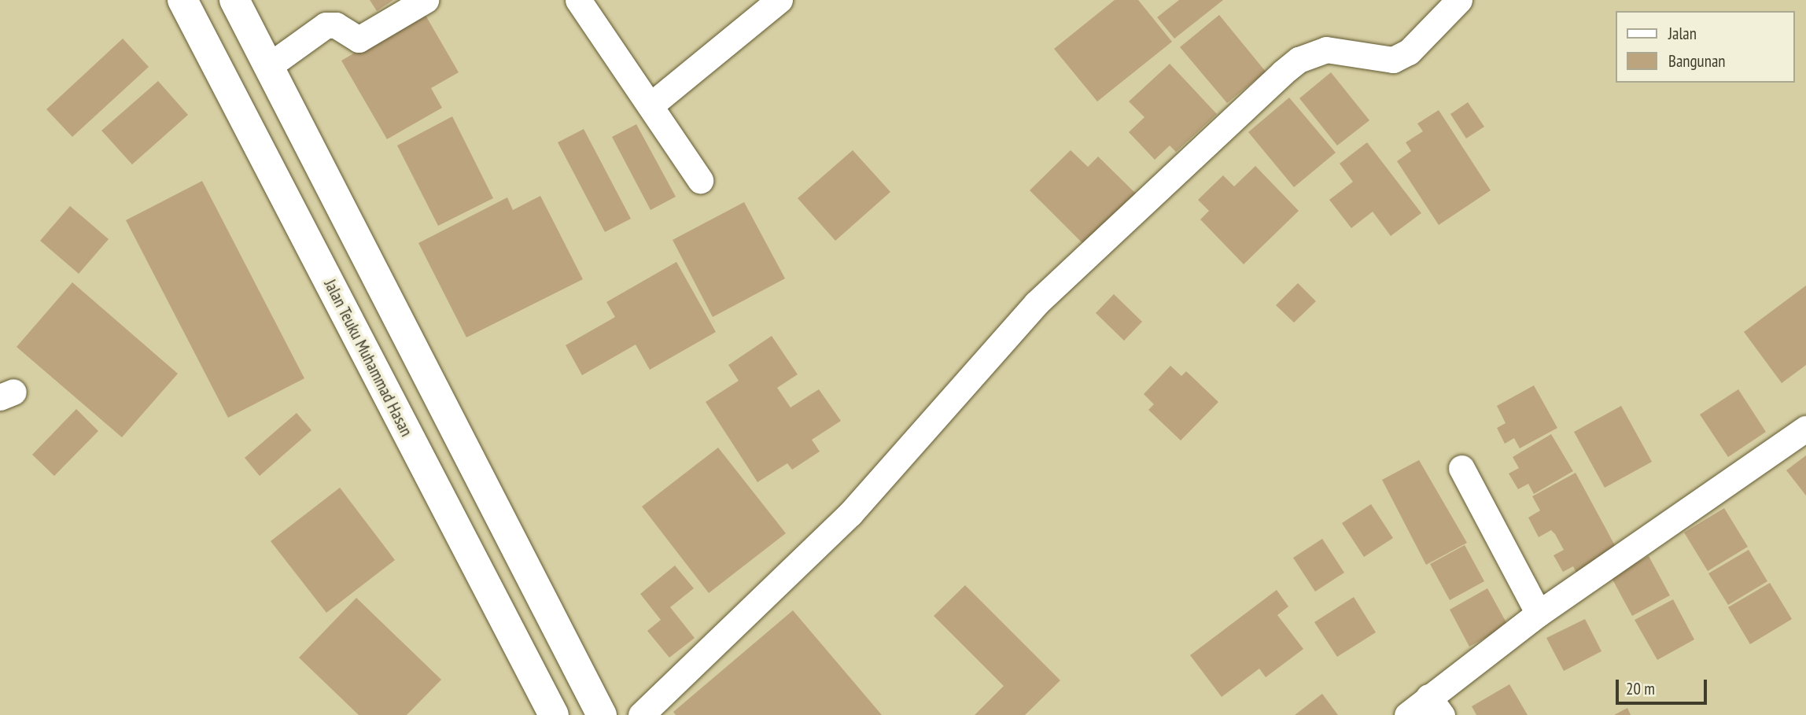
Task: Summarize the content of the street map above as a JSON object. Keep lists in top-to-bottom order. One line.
{"streets":{"highway":["Jalan Teuku Muhammad Hasan"]},"legend":["Jalan","Bangunan"],"scale_bar":"20 m"}
